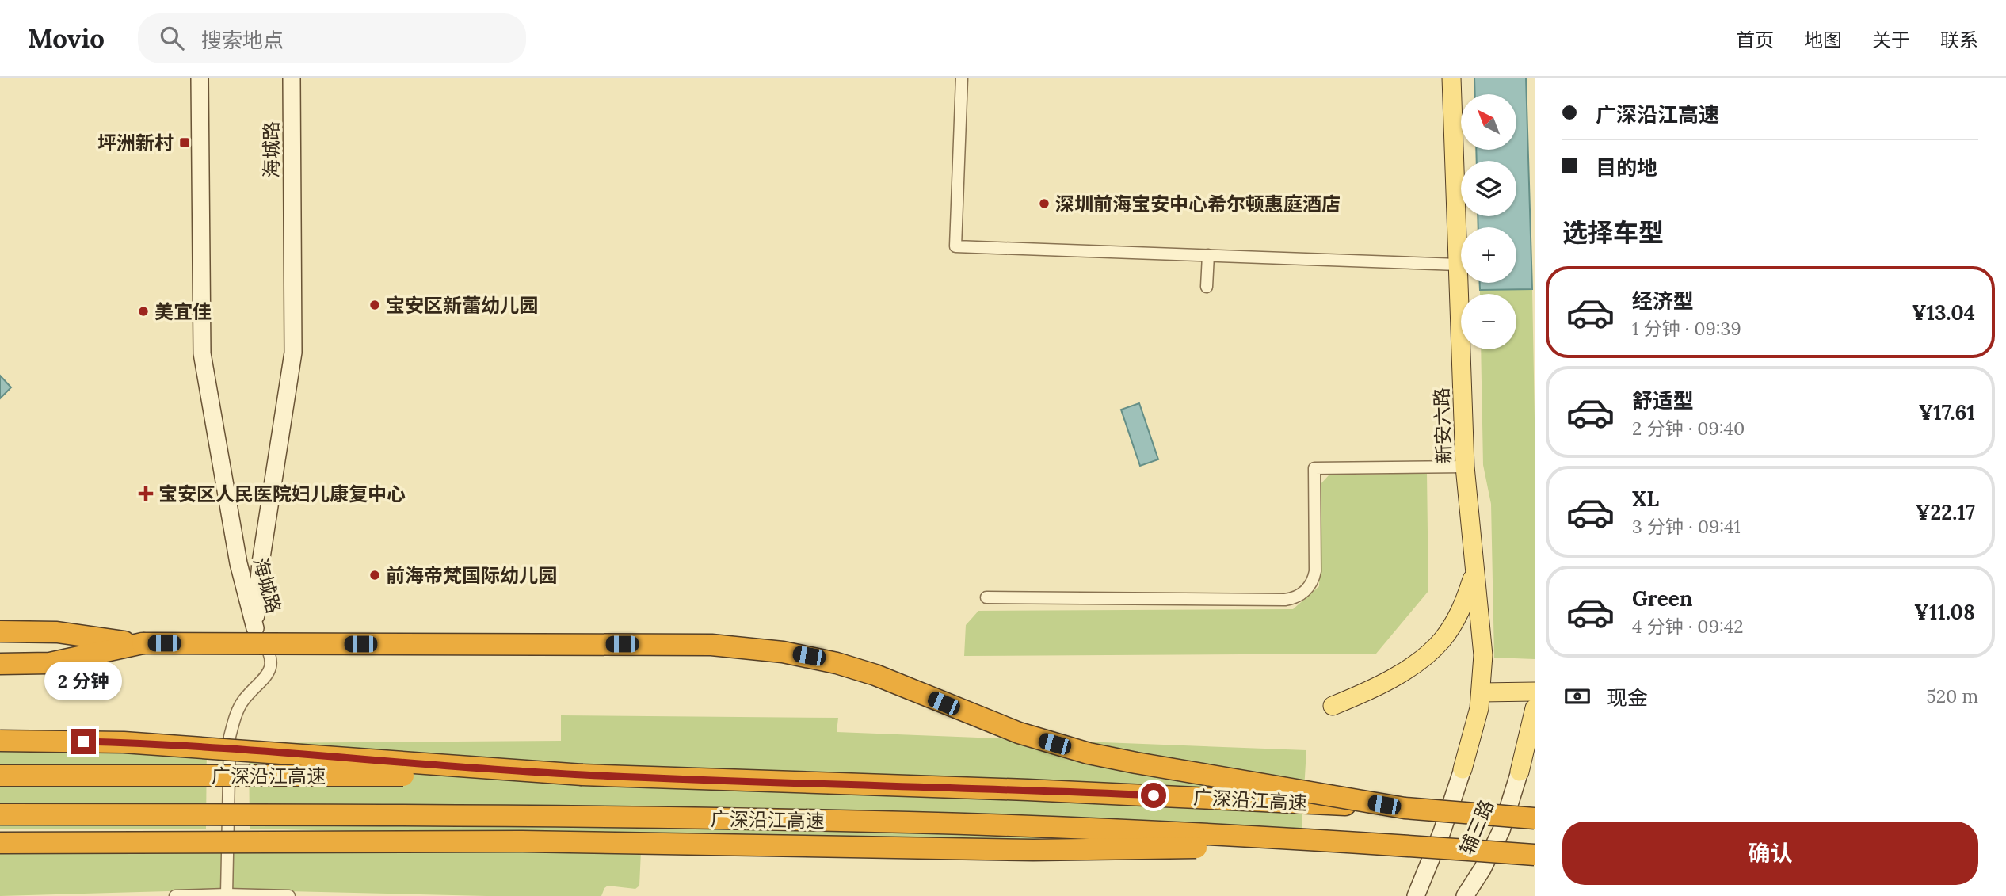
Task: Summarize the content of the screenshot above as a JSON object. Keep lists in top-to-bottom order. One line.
{"streets":{"highway":["广深沿江高速"],"main road":["海城路","新安六路","辅三路"]},"crossings":[["新安六路","辅三路"]],"places":{"transit":["坪洲新村"],"other":["深圳前海宝安中心希尔顿惠庭酒店","宝安区新蕾幼儿园","美宜佳","前海帝梵国际幼儿园"],"health":["宝安区人民医院妇儿康复中心"]},"north":"top left","page":{"header":"Movio","search":"搜索地点","nav":["首页","地图","关于","联系"],"banner":["广深沿江高速","目的地"],"map_buttons":["+","−"],"heading":"选择车型","list":[{"name":"经济型","note":"1 分钟 · 09:39","value":"¥13.04"},{"name":"舒适型","note":"2 分钟 · 09:40","value":"¥17.61"},{"name":"XL","note":"3 分钟 · 09:41","value":"¥22.17"},{"name":"Green","note":"4 分钟 · 09:42","value":"¥11.08"}],"bubble":"2 分钟","pay":["现金","520 m"],"buttons":"确认"}}
